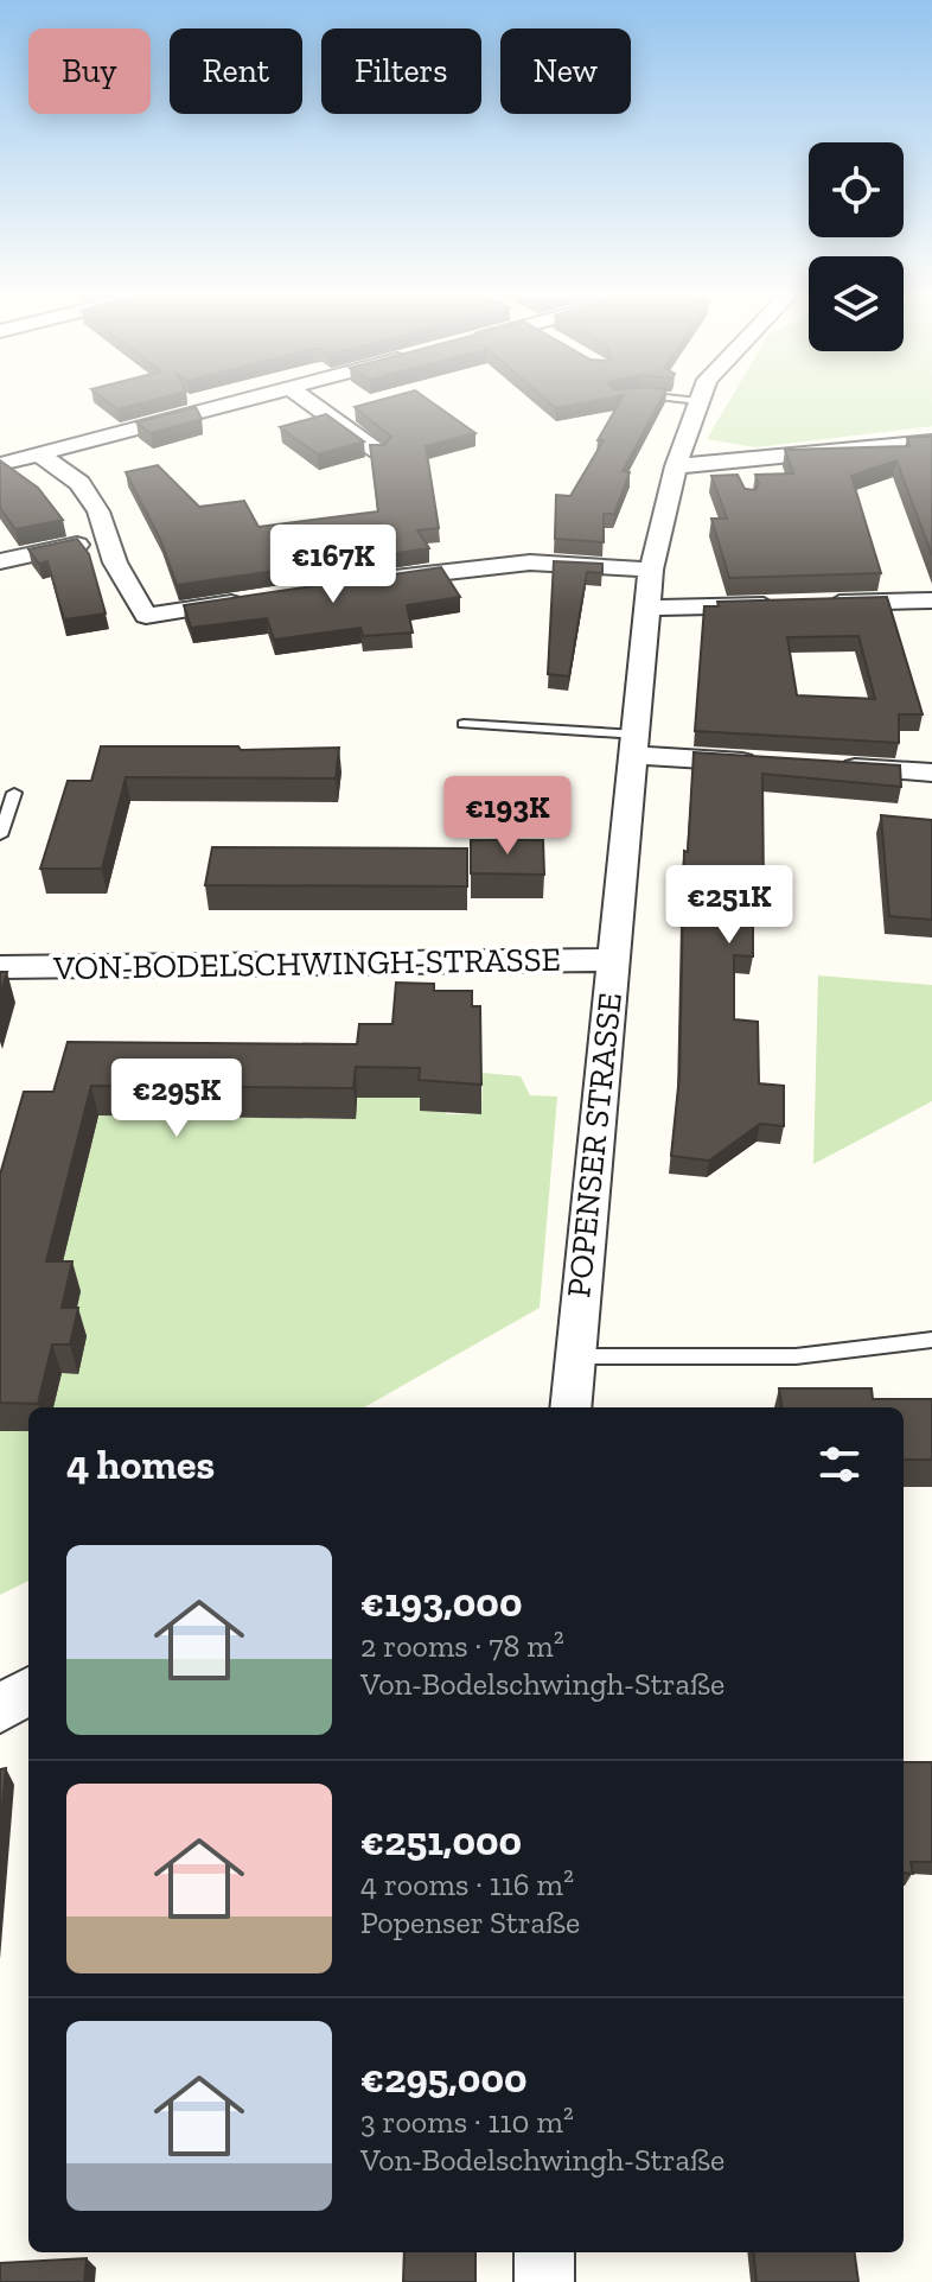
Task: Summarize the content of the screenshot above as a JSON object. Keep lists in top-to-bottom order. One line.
{"streets":{"street":["VON-BODELSCHWINGH-STRASSE","POPENSER STRASSE"]},"crossings":[["VON-BODELSCHWINGH-STRASSE","POPENSER STRASSE"]],"page":{"chip":["Buy","Rent","Filters","New"],"price":["€167K","€193K","€251K","€295K"],"heading":"4 homes","list":[{"name":"€193,000","note":"2 rooms · 78 m² · Von-Bodelschwingh-Straße"},{"name":"€251,000","note":"4 rooms · 116 m² · Popenser Straße"},{"name":"€295,000","note":"3 rooms · 110 m² · Von-Bodelschwingh-Straße"}]}}
